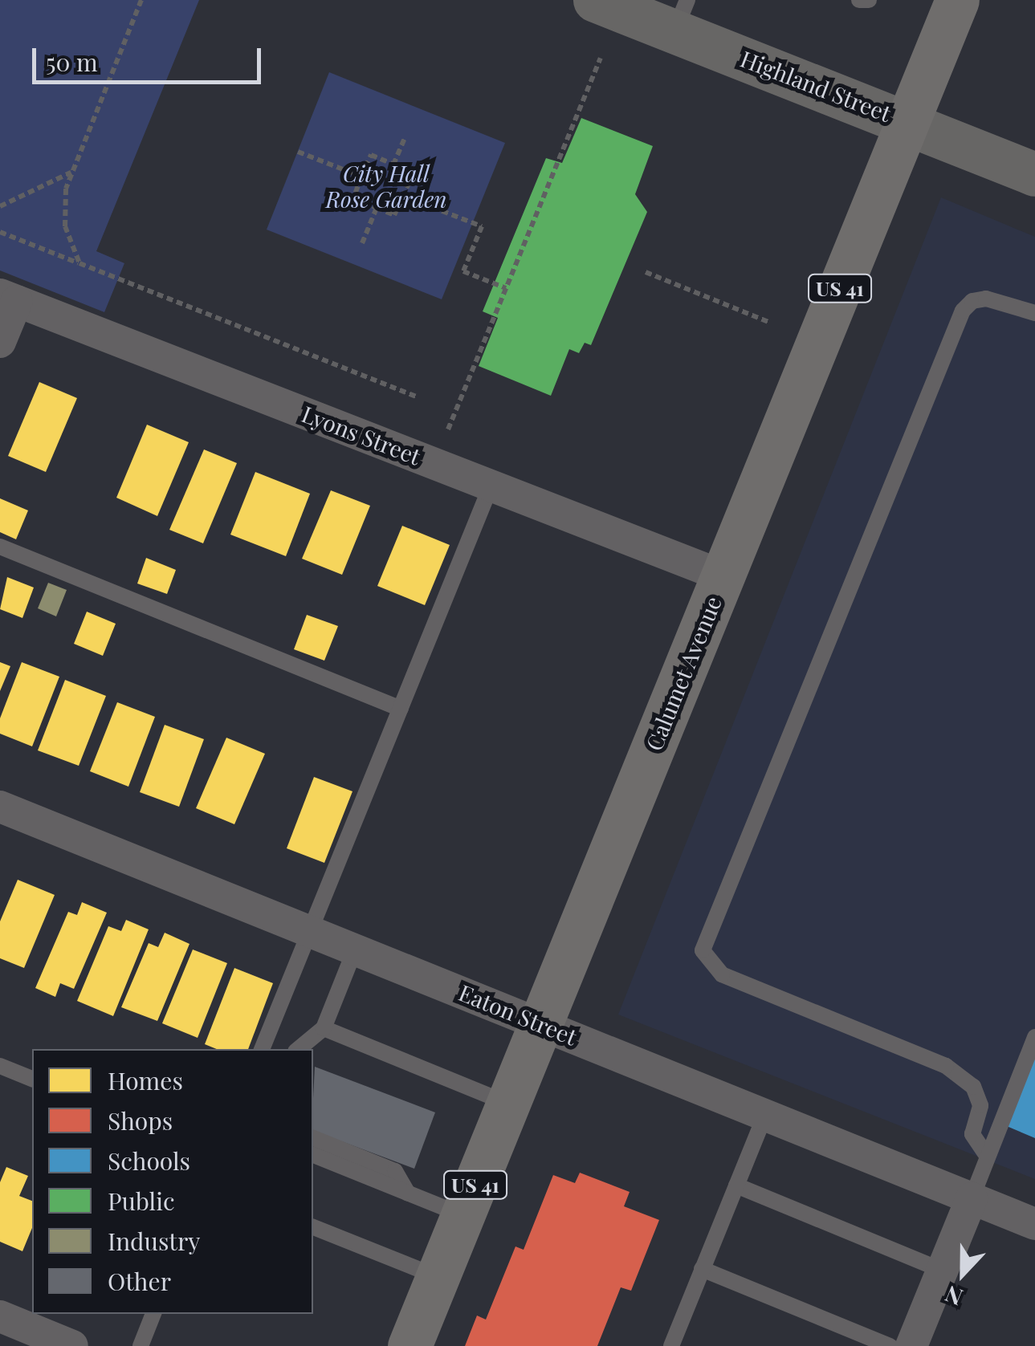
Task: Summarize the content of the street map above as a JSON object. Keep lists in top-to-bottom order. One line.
{"streets":{"main road":["US 41","Calumet Avenue"],"street":["Highland Street","Lyons Street","Eaton Street"]},"crossings":[["Highland Street","Calumet Avenue"],["Lyons Street","Calumet Avenue"],["Calumet Avenue","Eaton Street"]],"parks":["City Hall Rose Garden"],"legend":["Homes","Shops","Schools","Public","Industry","Other"],"scale_bar":"50 m","north":"bottom"}
